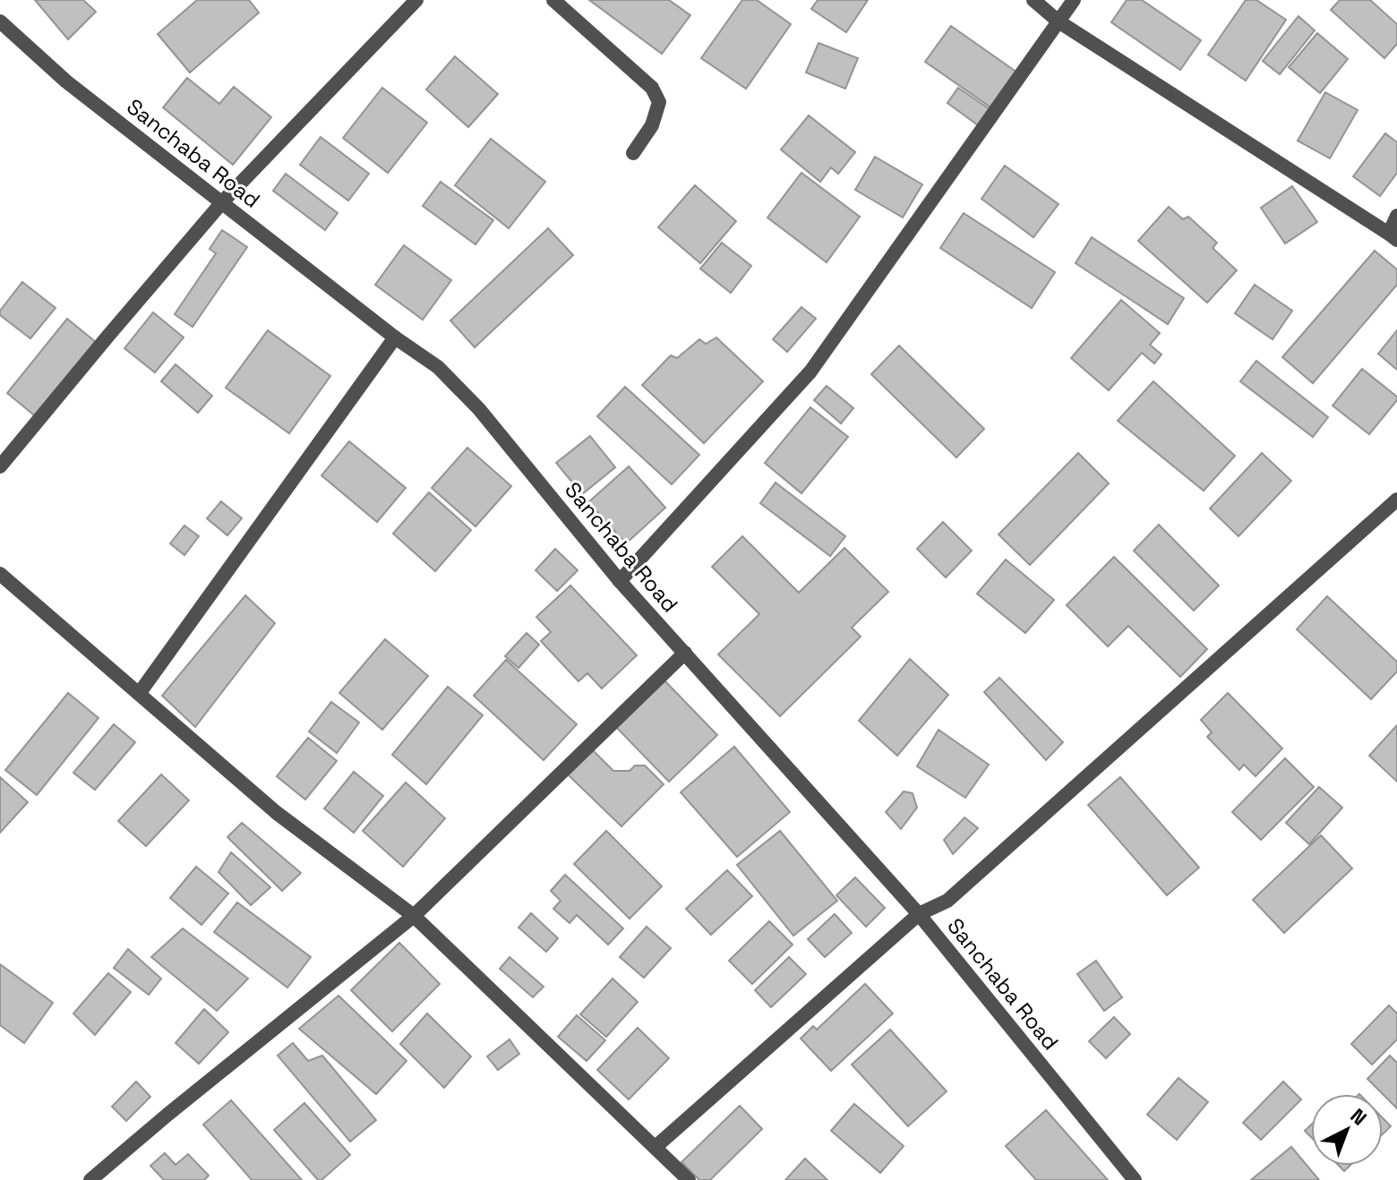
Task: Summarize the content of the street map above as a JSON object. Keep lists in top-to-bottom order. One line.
{"streets":{"street":["Sanchaba Road"]},"north":"top right"}
